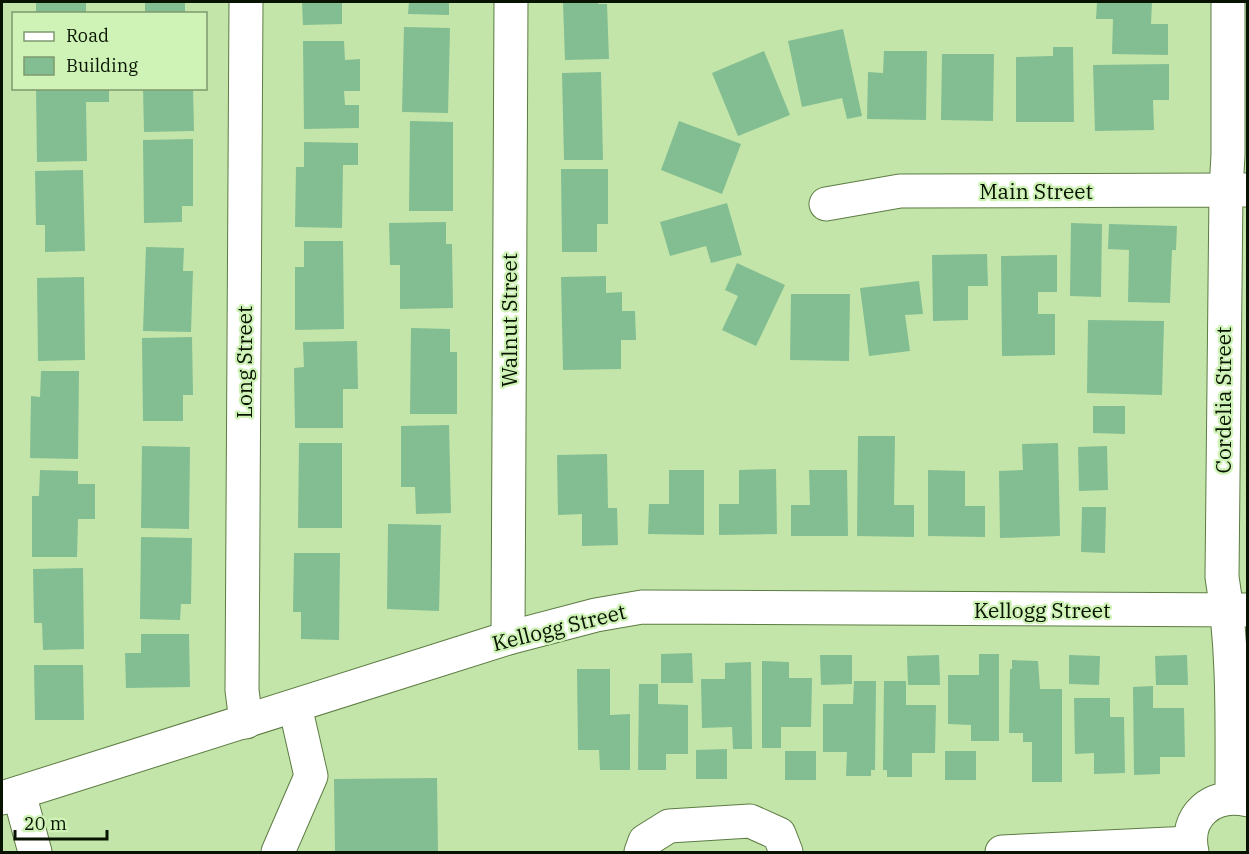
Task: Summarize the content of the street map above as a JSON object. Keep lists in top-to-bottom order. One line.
{"streets":{"street":["Main Street","Walnut Street","Long Street","Cordelia Street","Kellogg Street"]},"crossings":[["Main Street","Cordelia Street"],["Walnut Street","Kellogg Street"],["Long Street","Kellogg Street"],["Cordelia Street","Kellogg Street"]],"legend":["Road","Building"],"scale_bar":"20 m"}
